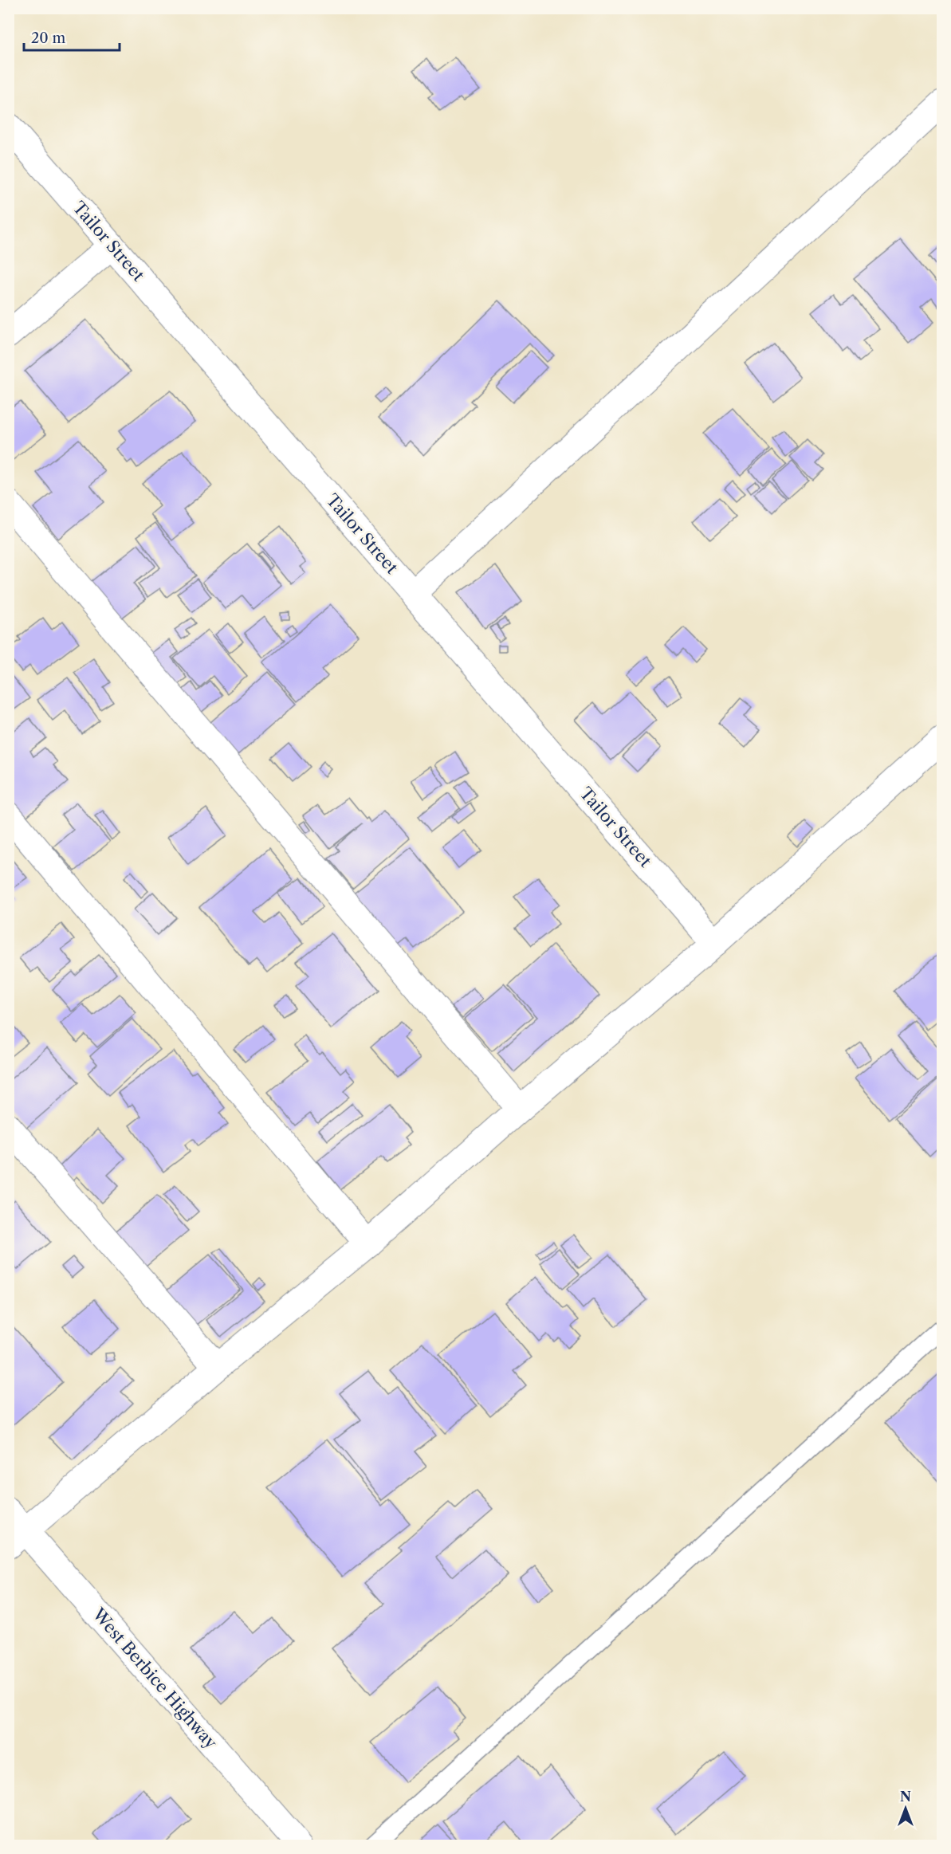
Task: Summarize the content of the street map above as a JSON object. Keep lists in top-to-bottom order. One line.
{"streets":{"street":["Tailor Street","West Berbice Highway"]},"scale_bar":"20 m","north":"top"}
